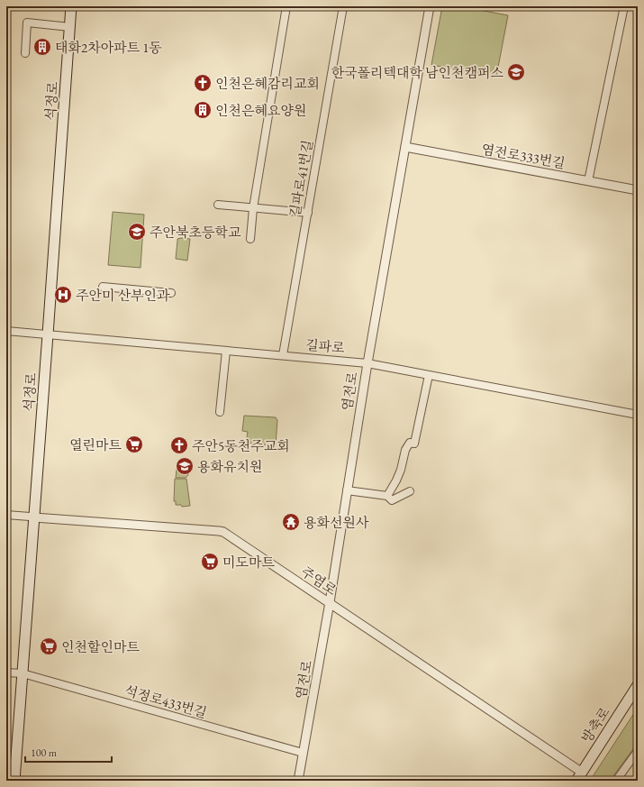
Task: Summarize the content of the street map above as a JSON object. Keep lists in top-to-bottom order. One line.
{"streets":{"main road":["석정로","방축로"],"street":["염전로333번길","길파로41번길","길파로","염전로","주염로","석정로433번길"]},"crossings":[["석정로","길파로"],["석정로","주염로"],["석정로","석정로433번길"],["염전로333번길","염전로"],["길파로41번길","길파로"],["길파로","염전로"],["염전로","주염로"],["염전로","석정로433번길"],["주염로","방축로"]],"places":{"building":["태화2차아파트 1동","인천은혜요양원"],"school or university":["한국폴리텍대학 남인천캠퍼스","주안북초등학교","용화유치원"],"church":["인천은혜감리교회","주안5동천주교회"],"hospital":["주안미 산부인과"],"supermarket":["열린마트","미도마트","인천할인마트"],"temple":["용화선원사"]},"scale_bar":"100 m"}
